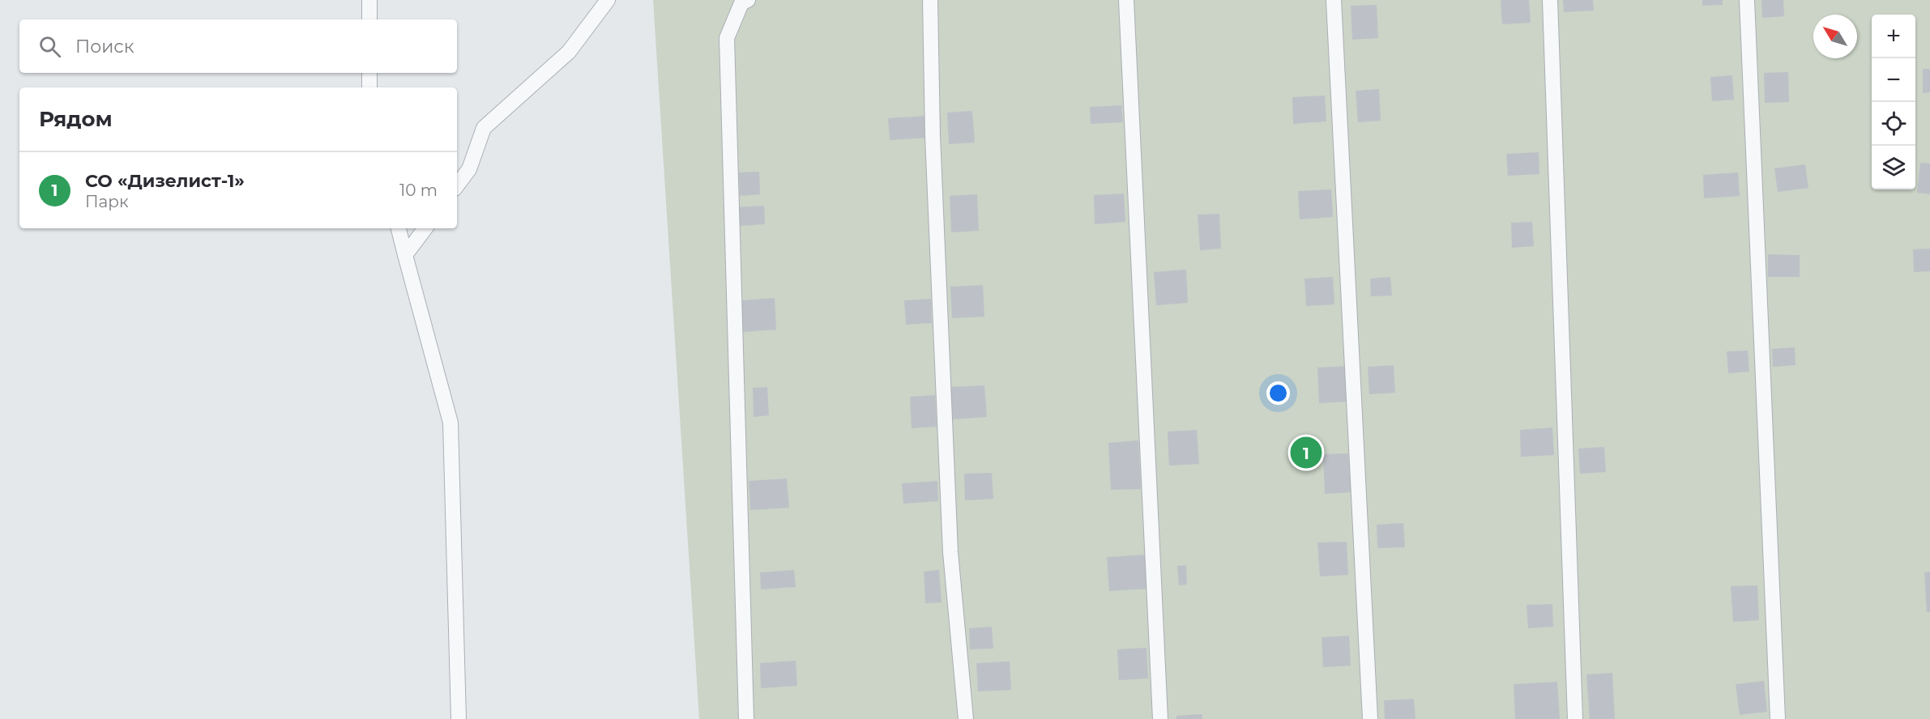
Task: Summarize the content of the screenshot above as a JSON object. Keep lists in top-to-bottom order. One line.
{"north":"top left","page":{"map_buttons":["+","−"],"search":"Поиск","heading":"Рядом","list":[{"mark":"1","name":"СО «Дизелист-1»","note":"Парк","value":"10 m"}],"pins":"1"}}
